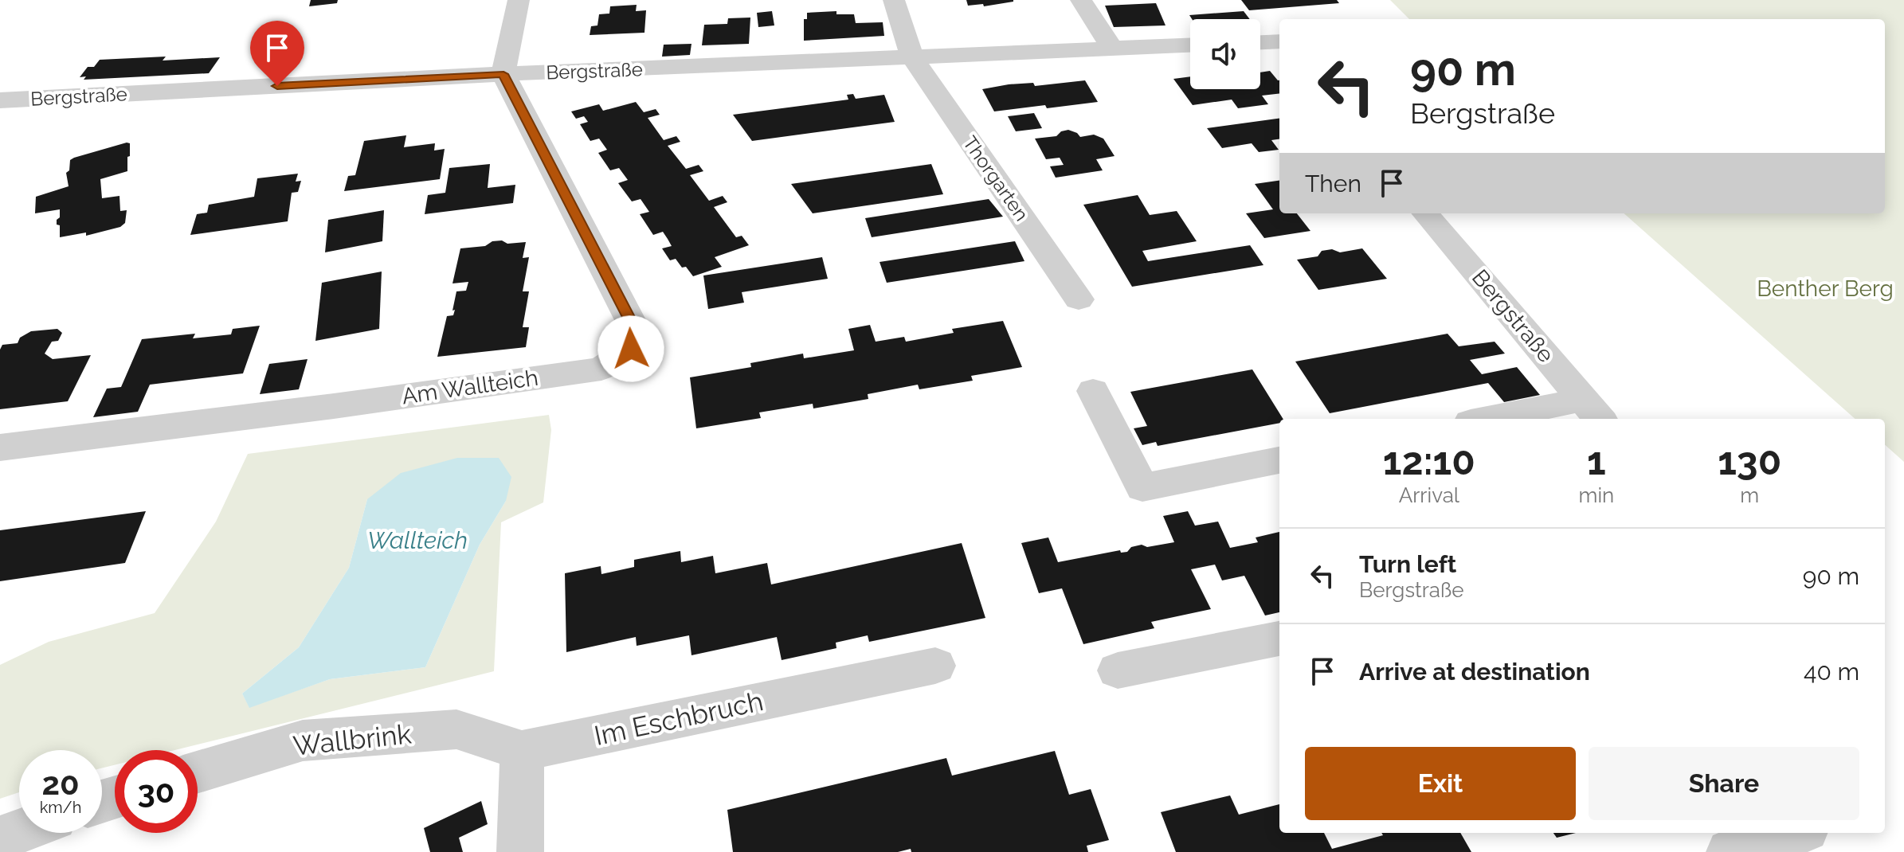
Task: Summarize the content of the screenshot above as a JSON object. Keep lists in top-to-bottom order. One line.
{"streets":{"street":["Bergstraße","Thorgarten","Am Wallteich","Im Eschbruch","Wallbrink"]},"crossings":[["Bergstraße","Thorgarten"],["Bergstraße","Am Wallteich"],["Im Eschbruch","Wallbrink"]],"water":["Wallteich"],"parks":["Benther Berg"],"page":{"turn":["90 m","Bergstraße"],"then":"Then","eta":["12:10","Arrival","1","min","130","m"],"list":[{"name":"Turn left","note":"Bergstraße","value":"90 m"},{"name":"Arrive at destination","value":"40 m"}],"buttons":["Exit","Share"],"speed":"20 km/h","limit":"30"}}
